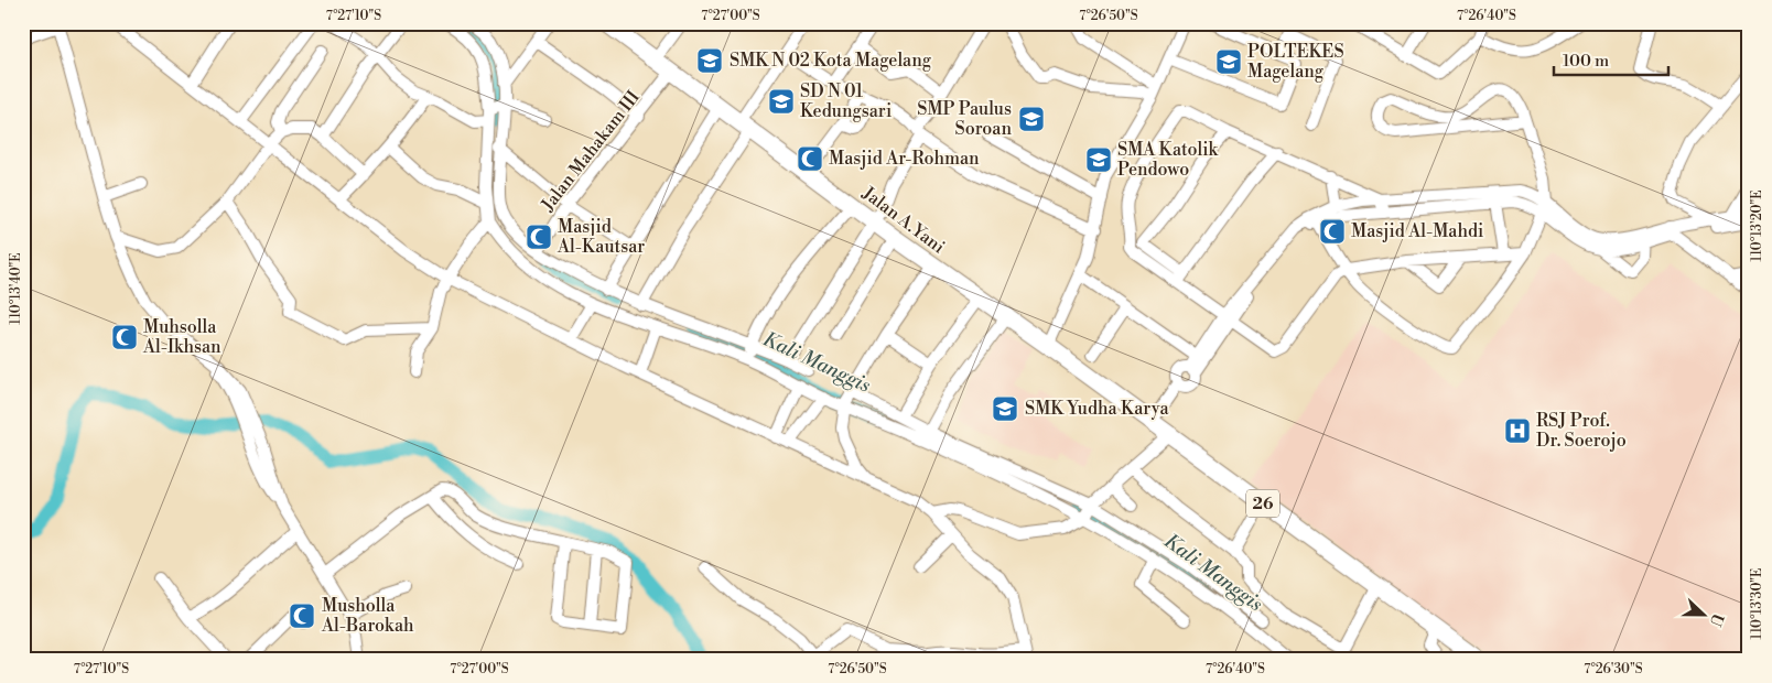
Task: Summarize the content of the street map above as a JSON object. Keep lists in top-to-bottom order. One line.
{"streets":{"highway":["Jalan A.Yani","26"],"street":["Jalan Mahakam III"]},"crossings":[["Jalan Mahakam III","Jalan A.Yani"],["Jalan A.Yani","26"]],"water":["Kali Manggis"],"places":{"school or university":["SMK N 02 Kota Magelang","POLTEKES Magelang","SD N 01 Kedungsari","SMP Paulus Soroan","SMA Katolik Pendowo","SMK Yudha Karya"],"mosque":["Masjid Ar-Rohman","Masjid Al-Mahdi","Masjid Al-Kautsar","Muhsolla Al-Ikhsan","Musholla Al-Barokah"],"hospital":["RSJ Prof. Dr. Soerojo"]},"scale_bar":"100 m","north":"right","coordinates":["7°27'10\"S","7°27'00\"S","7°26'50\"S","7°26'40\"S","110°13'20\"E","110°13'40\"E","110°13'30\"E","7°26'30\"S"]}
